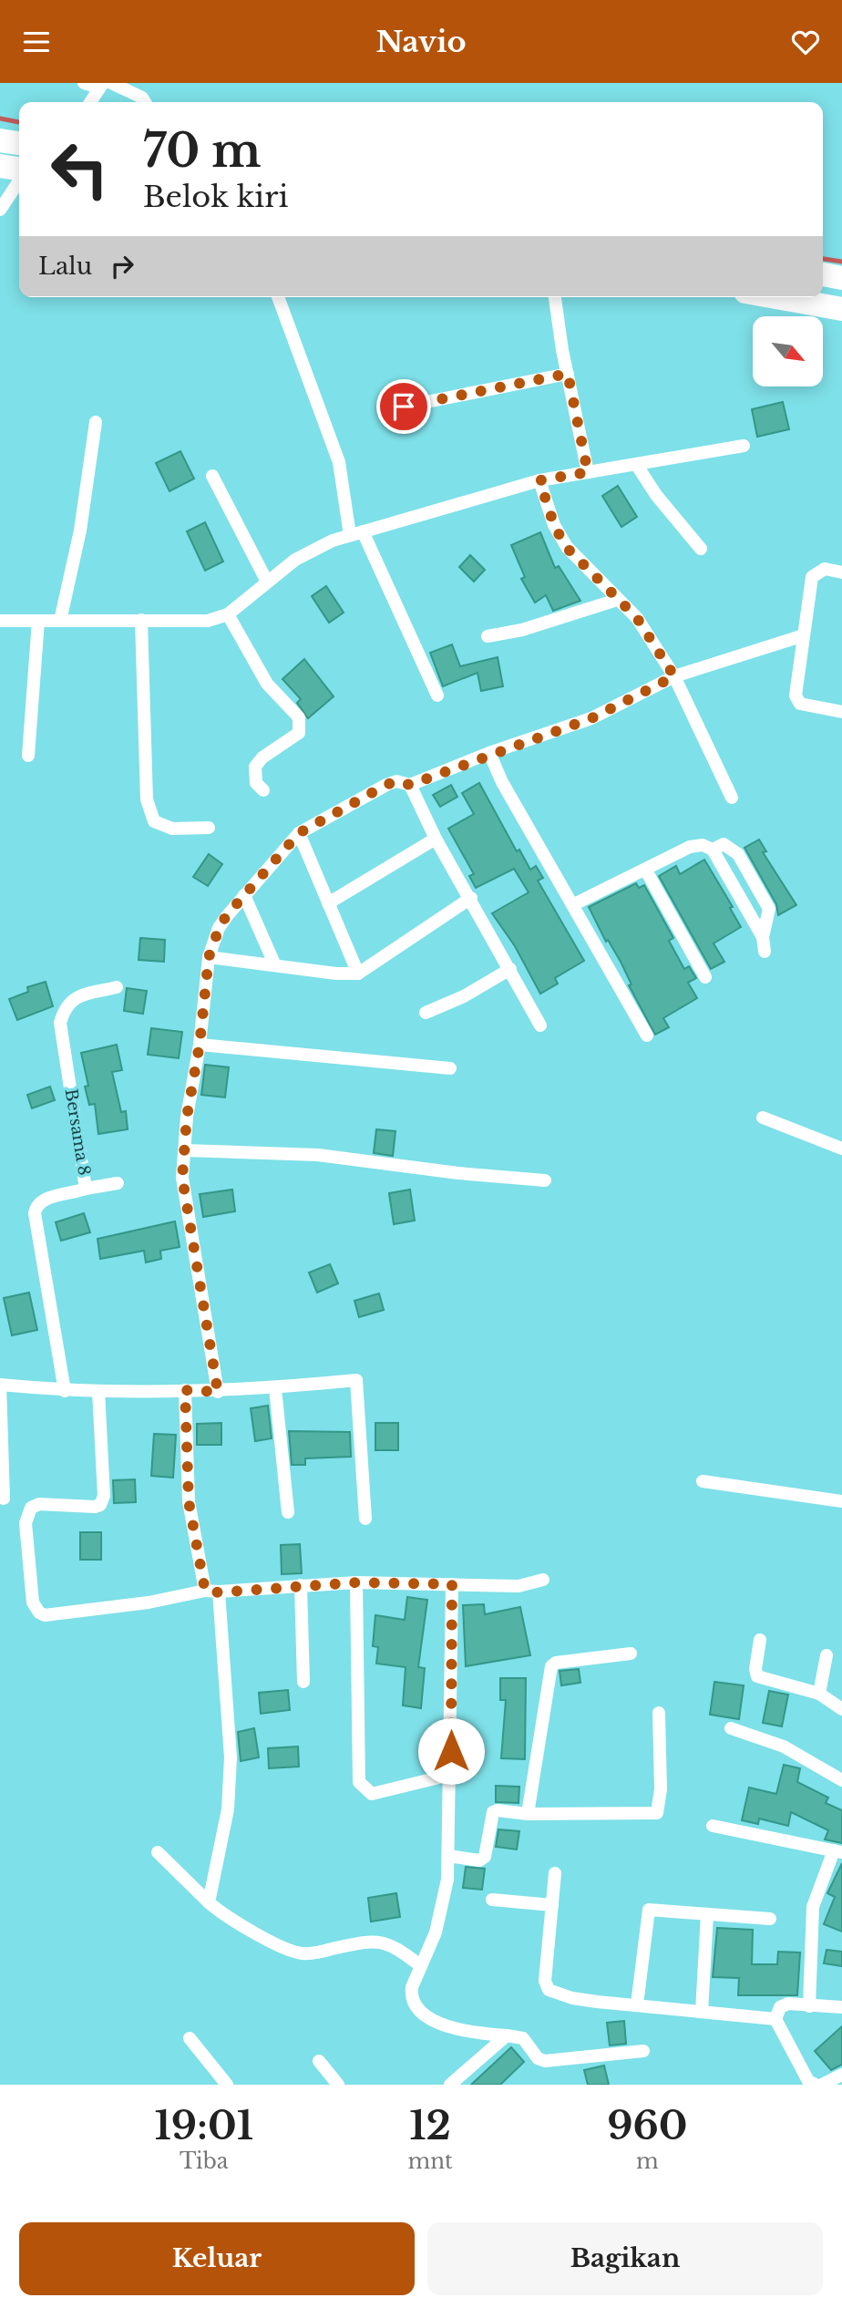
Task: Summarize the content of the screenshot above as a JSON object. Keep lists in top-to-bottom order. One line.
{"streets":{"street":["Bersama 8"]},"north":"bottom right","page":{"header":"Navio","turn":["70 m","Belok kiri"],"then":"Lalu","eta":["19:01","Tiba","12","mnt","960","m"],"buttons":["Keluar","Bagikan"]}}
